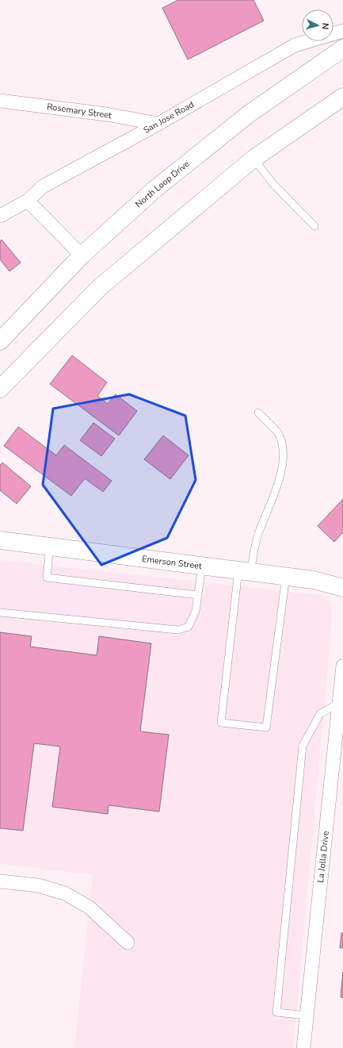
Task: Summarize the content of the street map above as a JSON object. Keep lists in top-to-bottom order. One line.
{"streets":{"main road":["North Loop Drive","Emerson Street"],"street":["Rosemary Street","San Jose Road","La Jolla Drive"]},"crossings":[["Rosemary Street","San Jose Road"]],"north":"right"}
